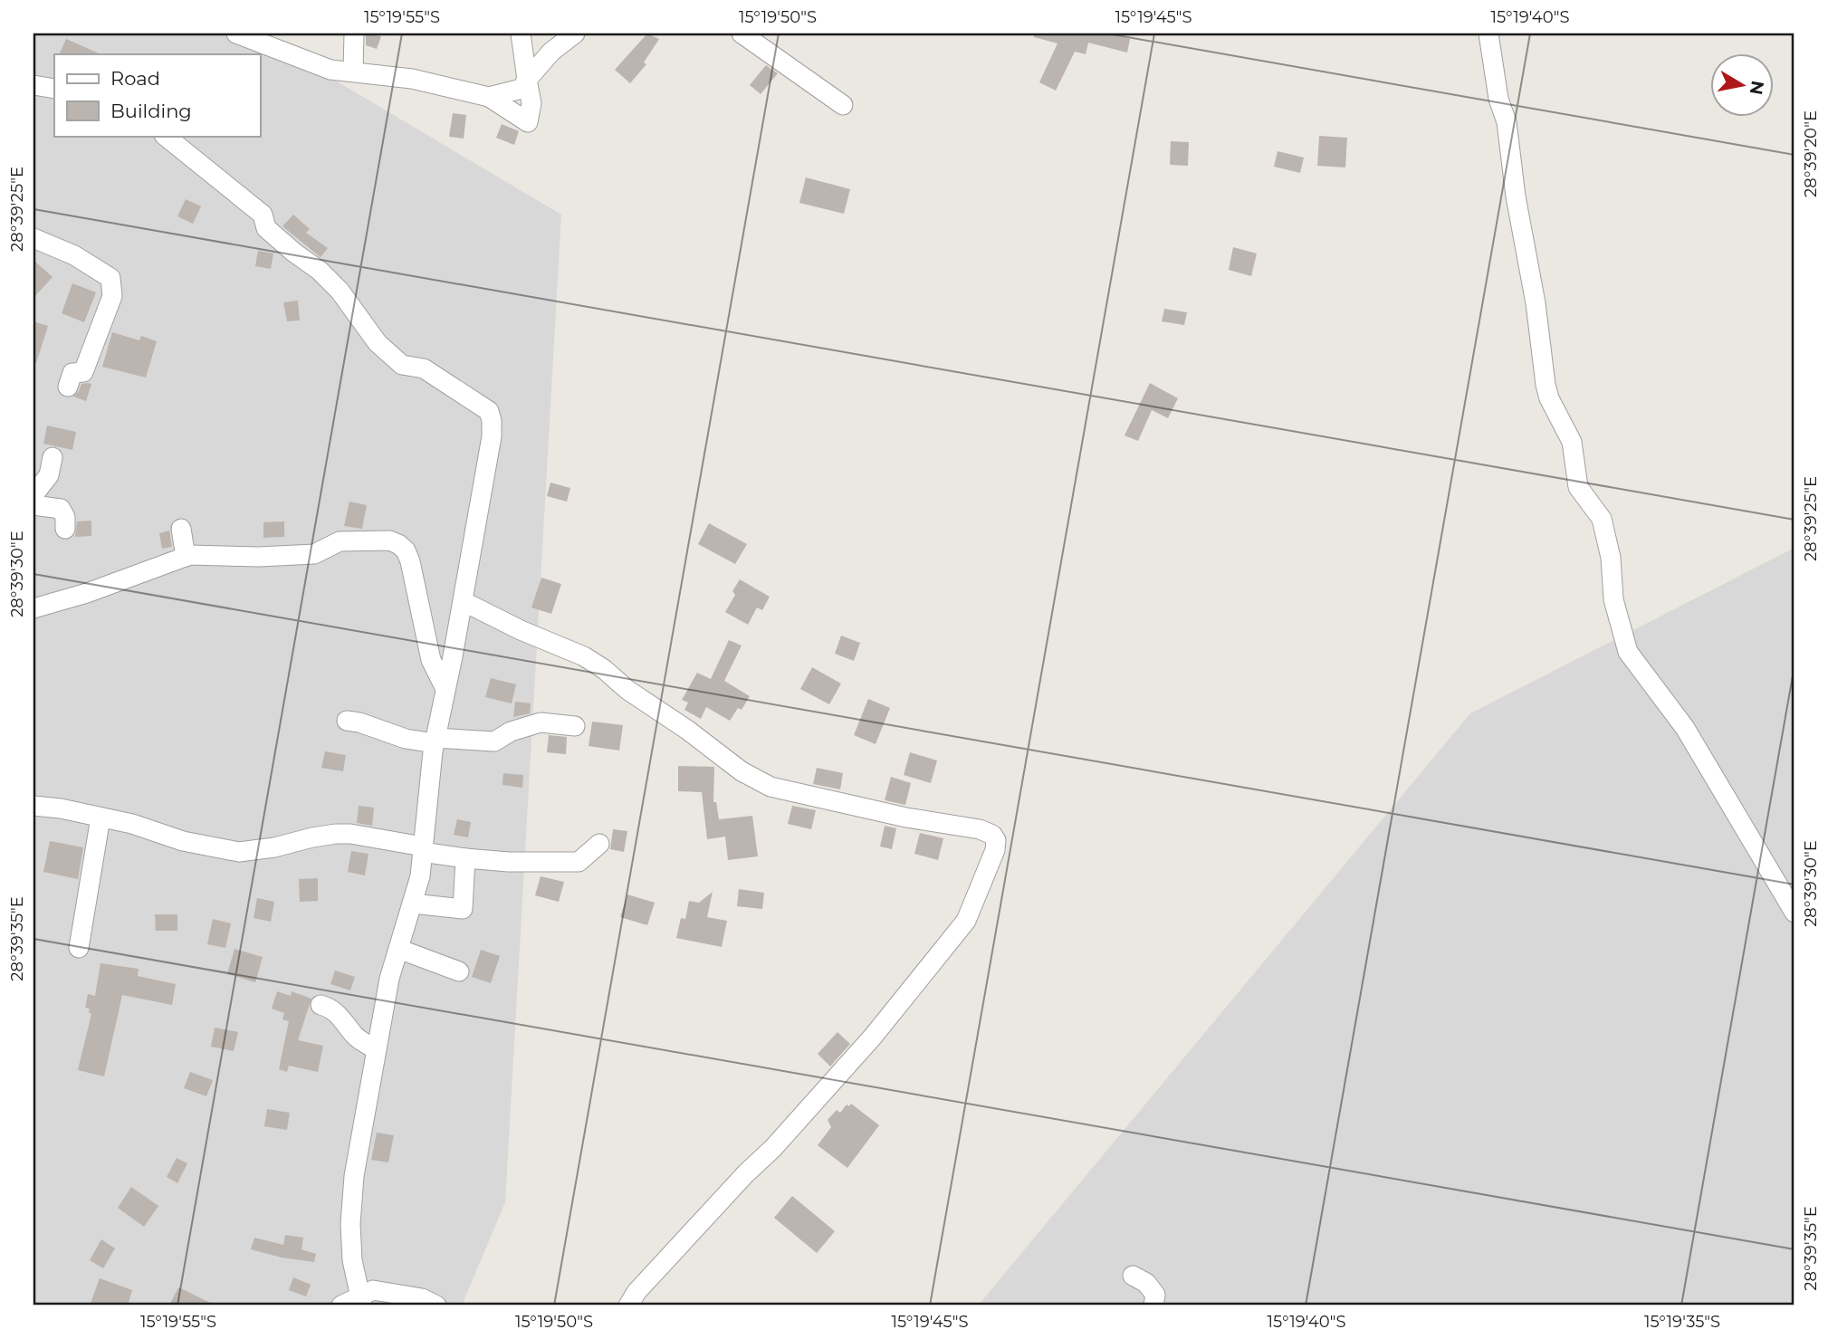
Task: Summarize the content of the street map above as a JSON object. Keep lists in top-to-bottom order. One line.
{"legend":["Road","Building"],"north":"right","coordinates":["15°19'55\"S","15°19'50\"S","15°19'45\"S","15°19'40\"S","28°39'20\"E","28°39'25\"E","28°39'30\"E","28°39'35\"E","15°19'35\"S"]}
